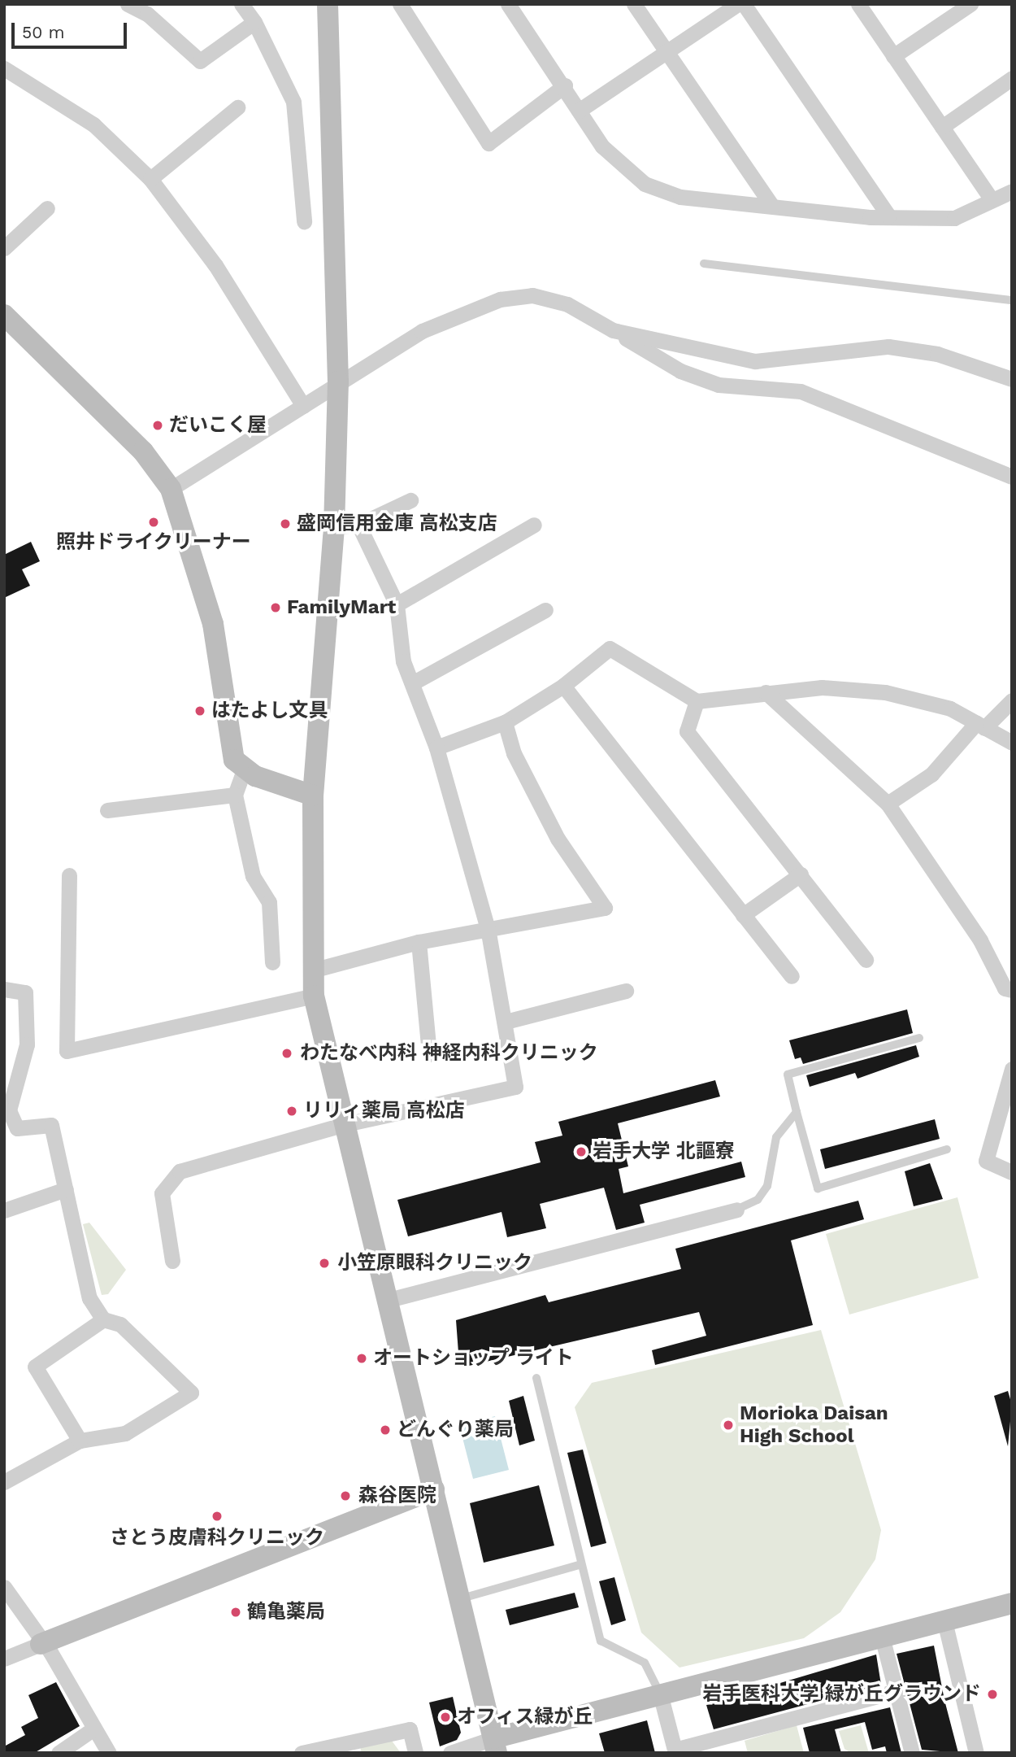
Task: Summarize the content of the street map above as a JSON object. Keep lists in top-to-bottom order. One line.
{"places":["だいこく屋","照井ドライクリーナー","盛岡信用金庫 高松支店","FamilyMart","はたよし文具","わたなべ内科 神経内科クリニック","リリィ薬局 高松店","岩手大学 北謳寮","小笠原眼科クリニック","オートショップ ライト","Morioka Daisan High School","どんぐり薬局","森谷医院","さとう皮膚科クリニック","鶴亀薬局","岩手医科大学 緑が丘グラウンド","オフィス緑が丘"],"scale_bar":"50 m"}
